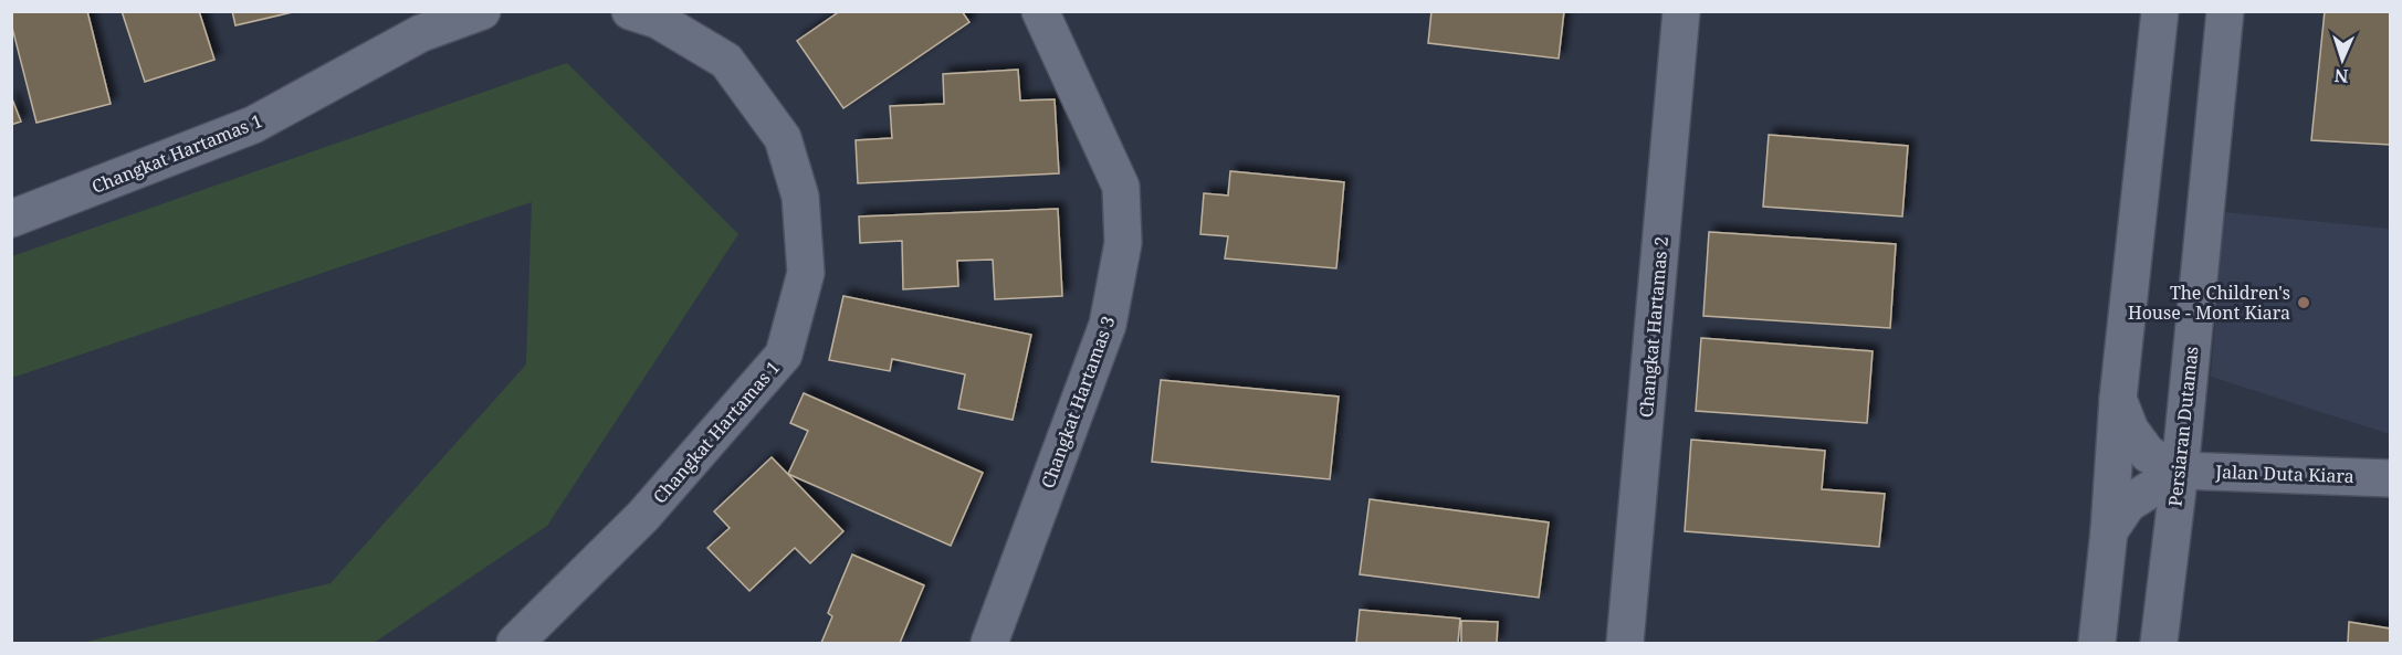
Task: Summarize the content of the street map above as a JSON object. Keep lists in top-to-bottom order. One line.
{"streets":{"street":["Changkat Hartamas 1","Changkat Hartamas 2","Changkat Hartamas 3","Persiaran Dutamas","Jalan Duta Kiara"]},"crossings":[["Persiaran Dutamas","Jalan Duta Kiara"]],"places":["The Children's House - Mont Kiara"],"north":"bottom"}
